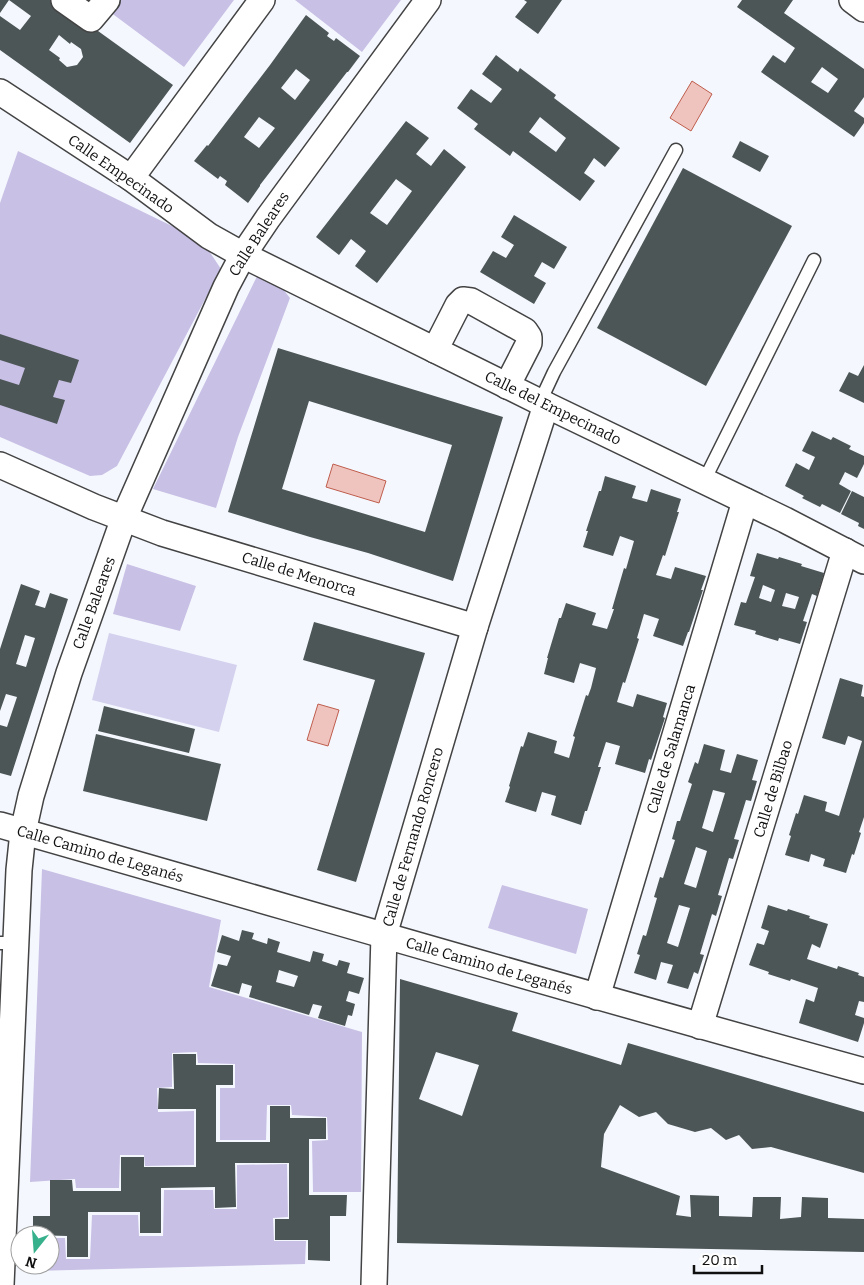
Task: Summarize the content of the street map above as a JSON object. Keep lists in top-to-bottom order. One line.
{"streets":{"street":["Calle Empecinado","Calle Baleares","Calle del Empecinado","Calle de Menorca","Calle de Salamanca","Calle de Bilbao","Calle de Fernando Roncero","Calle Camino de Leganés"]},"crossings":[["Calle Empecinado","Calle Baleares"],["Calle Empecinado","Calle del Empecinado"],["Calle Baleares","Calle del Empecinado"],["Calle Baleares","Calle de Menorca"],["Calle Baleares","Calle Camino de Leganés"],["Calle del Empecinado","Calle de Salamanca"],["Calle del Empecinado","Calle de Bilbao"],["Calle del Empecinado","Calle de Fernando Roncero"],["Calle de Menorca","Calle de Fernando Roncero"],["Calle de Salamanca","Calle Camino de Leganés"],["Calle de Bilbao","Calle Camino de Leganés"],["Calle de Fernando Roncero","Calle Camino de Leganés"]],"scale_bar":"20 m","north":"bottom"}
